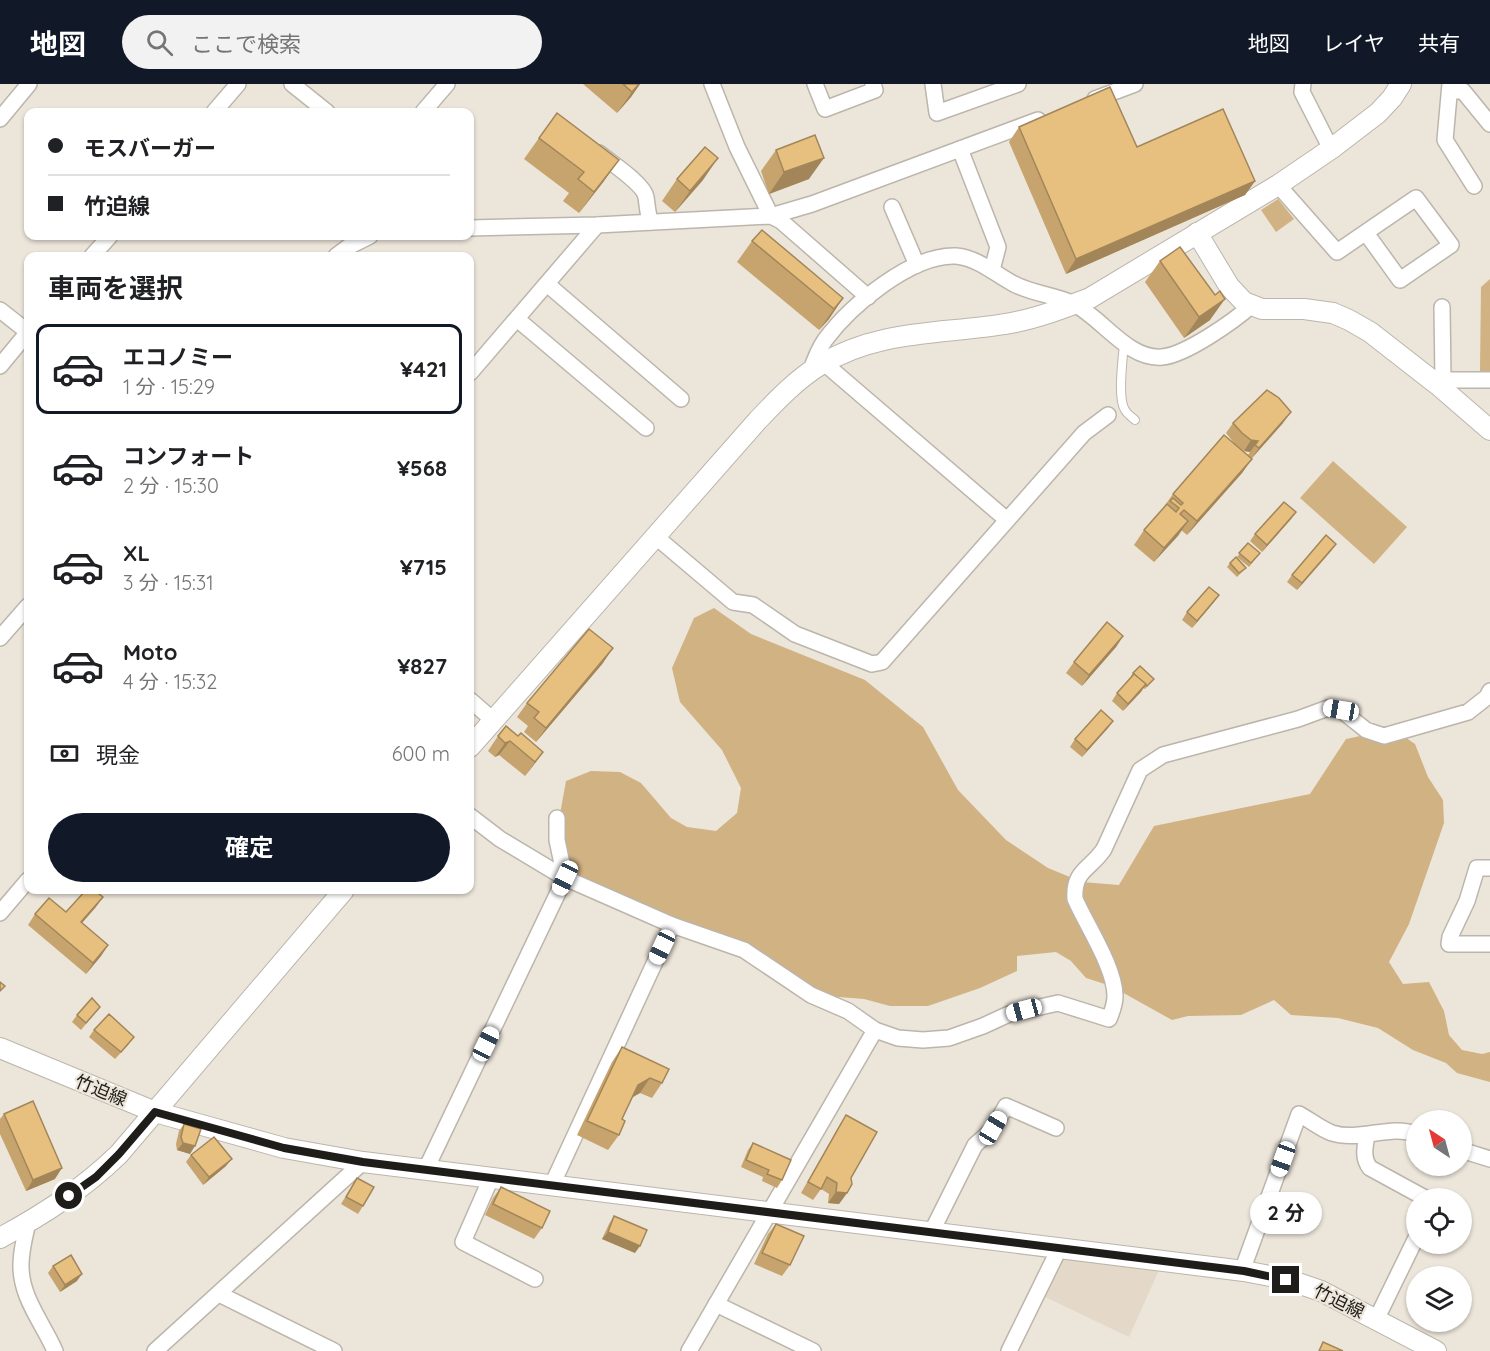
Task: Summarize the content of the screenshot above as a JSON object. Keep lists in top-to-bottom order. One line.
{"streets":{"street":["竹迫線"]},"north":"top left","page":{"header":"地図","search":"ここで検索","nav":["地図","レイヤ","共有"],"banner":["モスバーガー","竹迫線"],"heading":"車両を選択","list":[{"name":"エコノミー","note":"1 分 · 15:29","value":"¥421"},{"name":"コンフォート","note":"2 分 · 15:30","value":"¥568"},{"name":"XL","note":"3 分 · 15:31","value":"¥715"},{"name":"Moto","note":"4 分 · 15:32","value":"¥827"}],"pay":["現金","600 m"],"buttons":"確定","bubble":"2 分"}}
